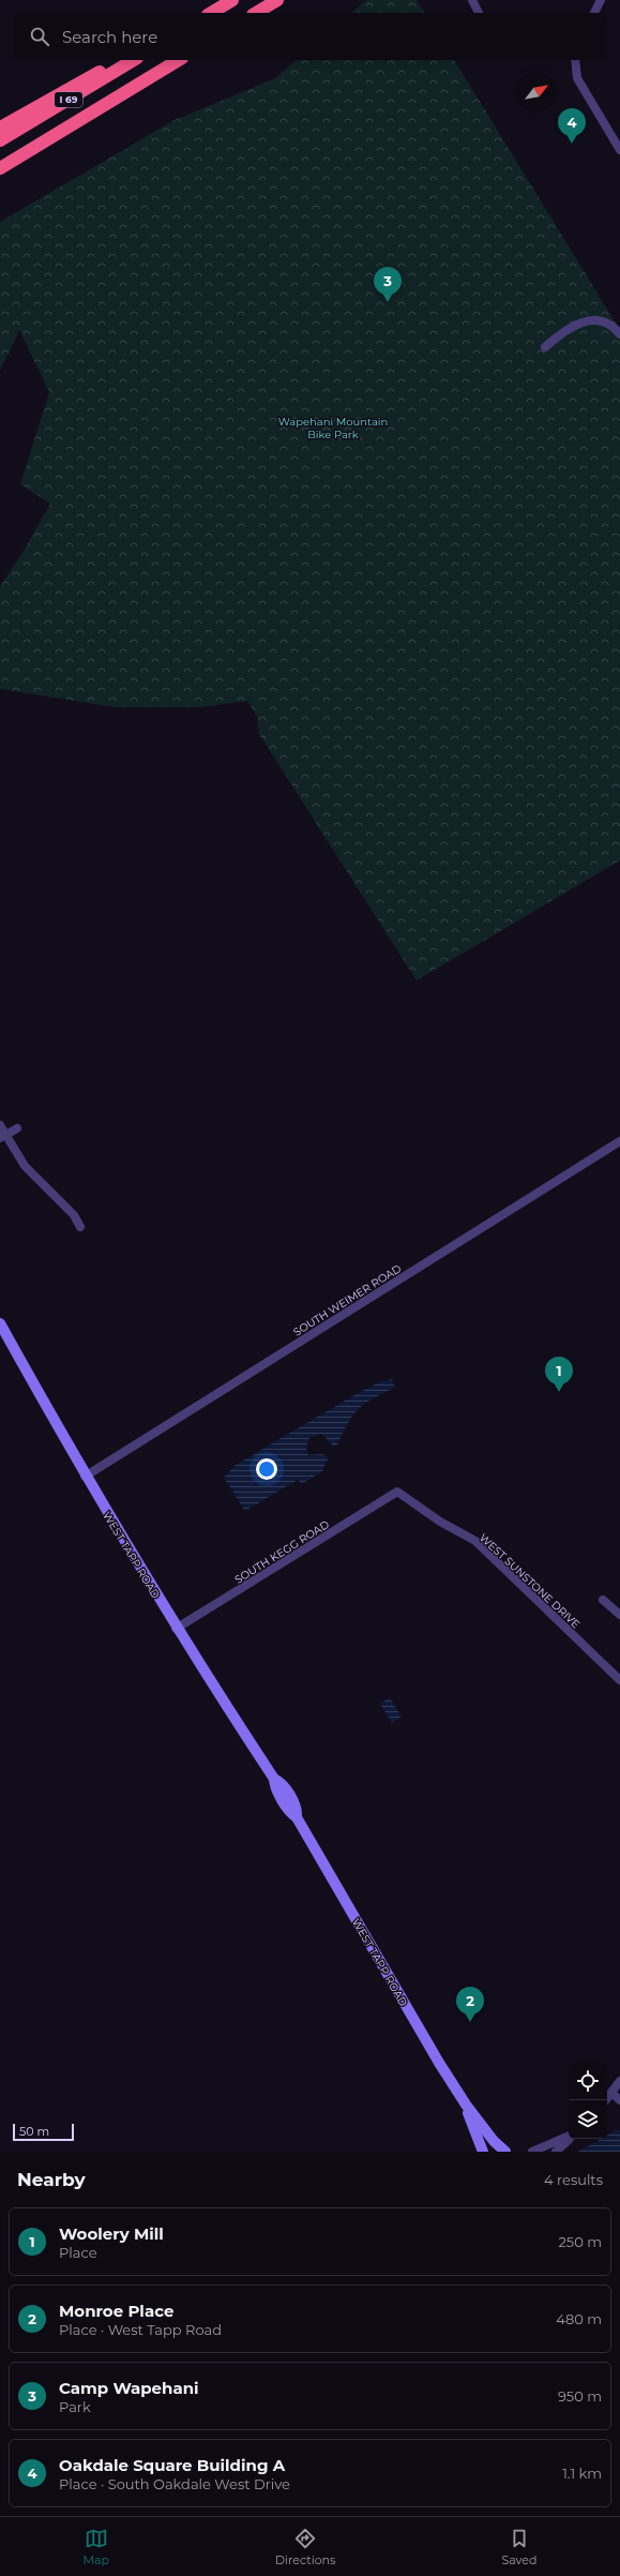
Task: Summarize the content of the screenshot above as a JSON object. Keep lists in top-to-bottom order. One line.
{"streets":{"highway":["I 69"],"main road":["WEST TAPP ROAD"],"street":["SOUTH WEIMER ROAD","SOUTH KEGG ROAD","WEST SUNSTONE DRIVE"]},"crossings":[["SOUTH WEIMER ROAD","WEST TAPP ROAD"],["SOUTH KEGG ROAD","WEST TAPP ROAD"],["SOUTH KEGG ROAD","WEST SUNSTONE DRIVE"]],"parks":["Wapehani Mountain Bike Park"],"scale_bar":"50 m","north":"top right","page":{"search":"Search here","pins":["4","3","1","2"],"scale":"50 m","heading":["Nearby","4 results"],"list":[{"mark":"1","name":"Woolery Mill","note":"Place","value":"250 m"},{"mark":"2","name":"Monroe Place","note":"Place · West Tapp Road","value":"480 m"},{"mark":"3","name":"Camp Wapehani","note":"Park","value":"950 m"},{"mark":"4","name":"Oakdale Square Building A","note":"Place · South Oakdale West Drive","value":"1.1 km"}],"nav":["Map","Directions","Saved"]}}
